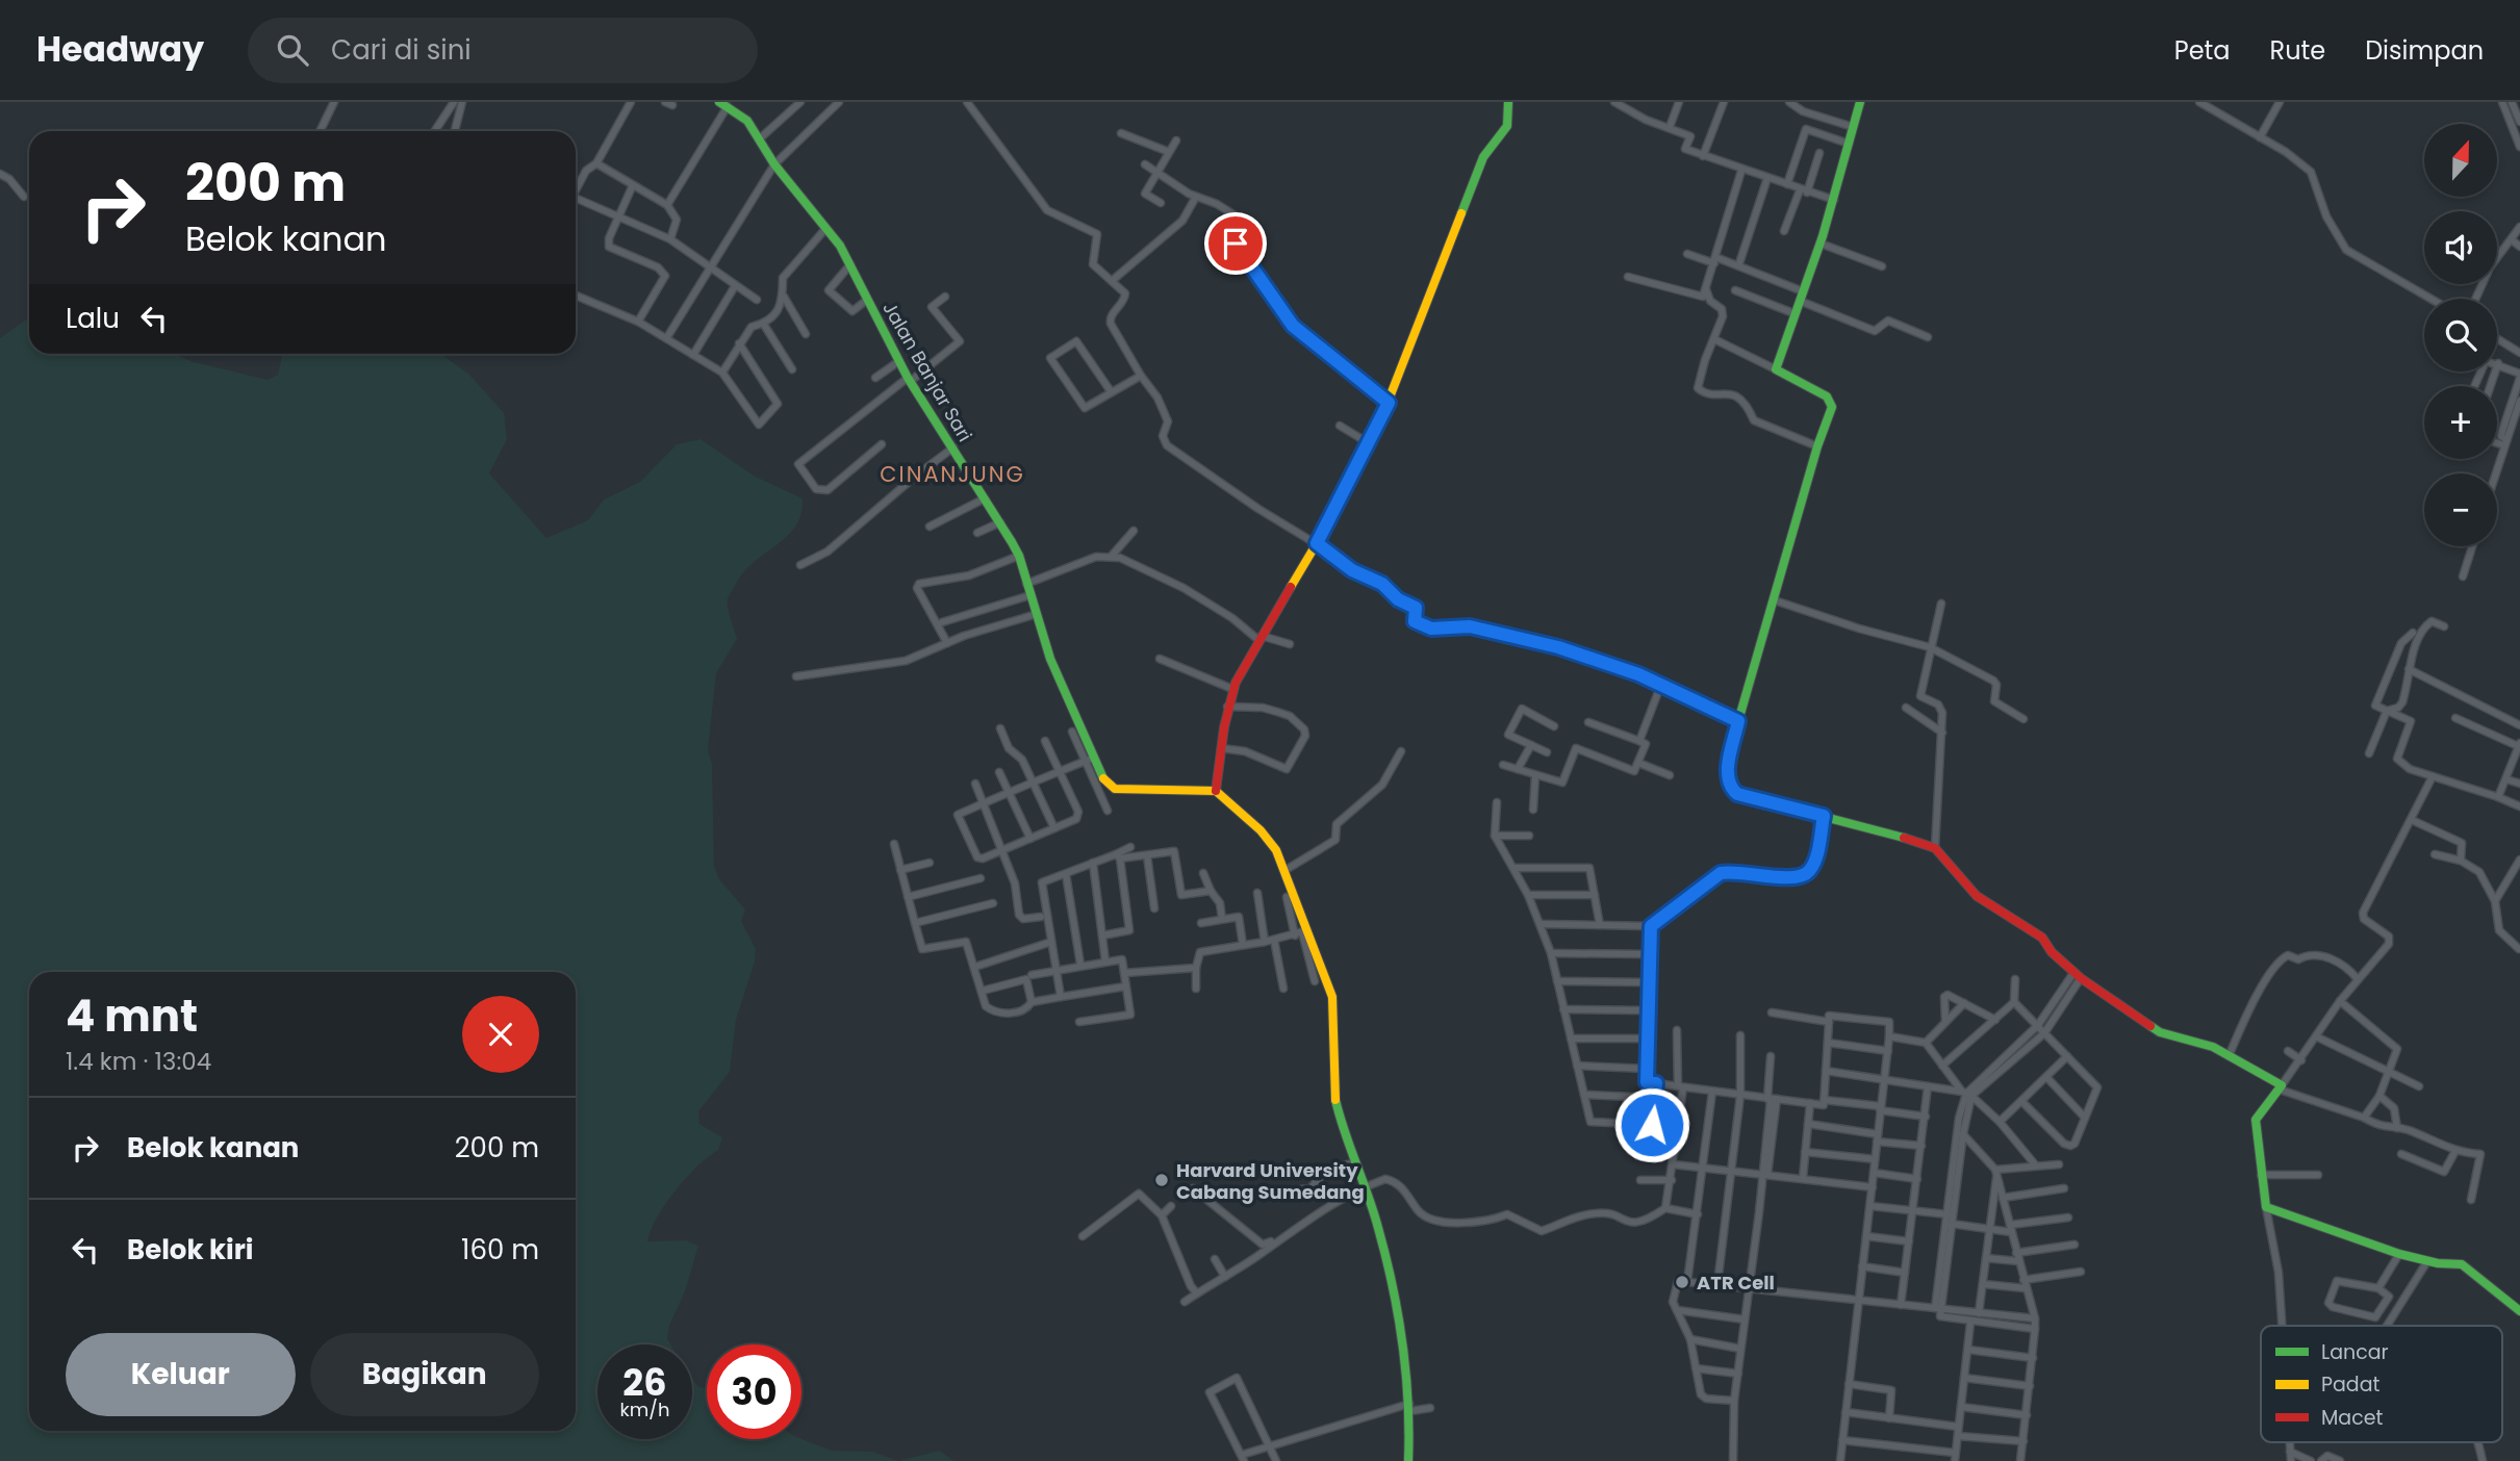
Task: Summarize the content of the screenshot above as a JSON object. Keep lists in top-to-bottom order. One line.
{"streets":{"street":["Jalan Banjar Sari"]},"districts":["CINANJUNG"],"places":["Harvard University Cabang Sumedang","ATR Cell"],"legend":["Lancar","Padat","Macet"],"north":"top","page":{"header":"Headway","search":"Cari di sini","nav":["Peta","Rute","Disimpan"],"map_buttons":["+","−"],"turn":["200 m","Belok kanan"],"then":"Lalu","heading":["4 mnt","1.4 km · 13:04"],"list":[{"name":"Belok kanan","value":"200 m"},{"name":"Belok kiri","value":"160 m"}],"buttons":["Keluar","Bagikan"],"speed":"26 km/h","limit":"30"}}
